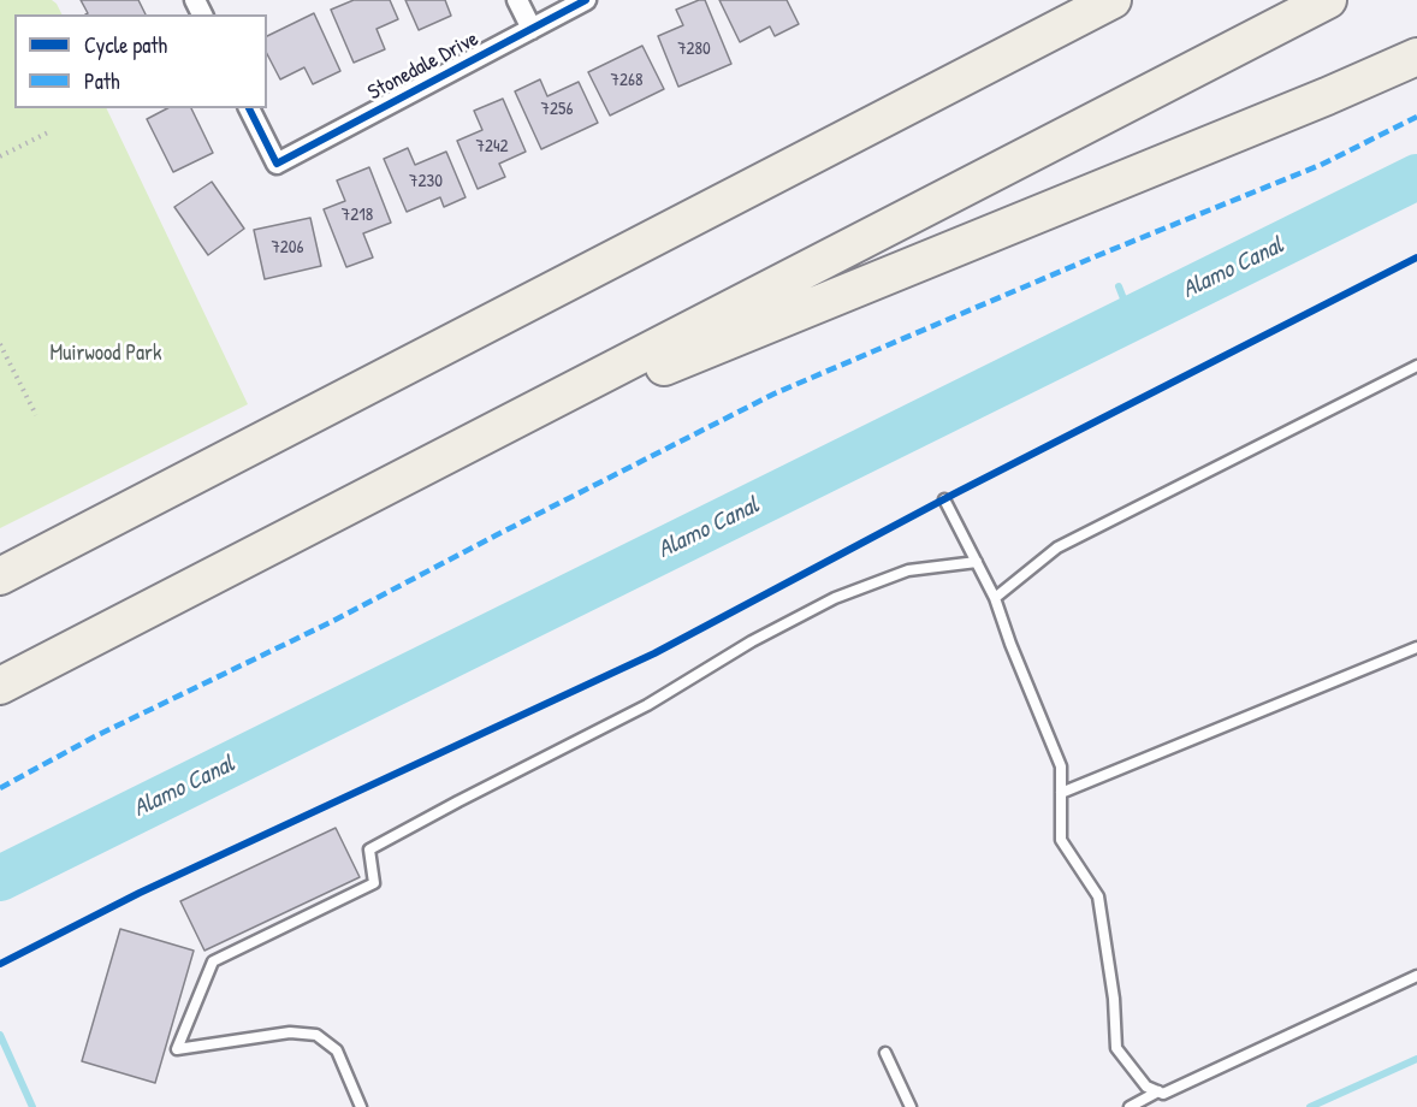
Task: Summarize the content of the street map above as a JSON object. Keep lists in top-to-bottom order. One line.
{"streets":{"street":["Stonedale Drive"]},"water":["Alamo Canal"],"parks":["Muirwood Park"],"house_numbers":["7280","7268","7256","7242","7230","7218","7206"],"legend":["Cycle path","Path"]}
